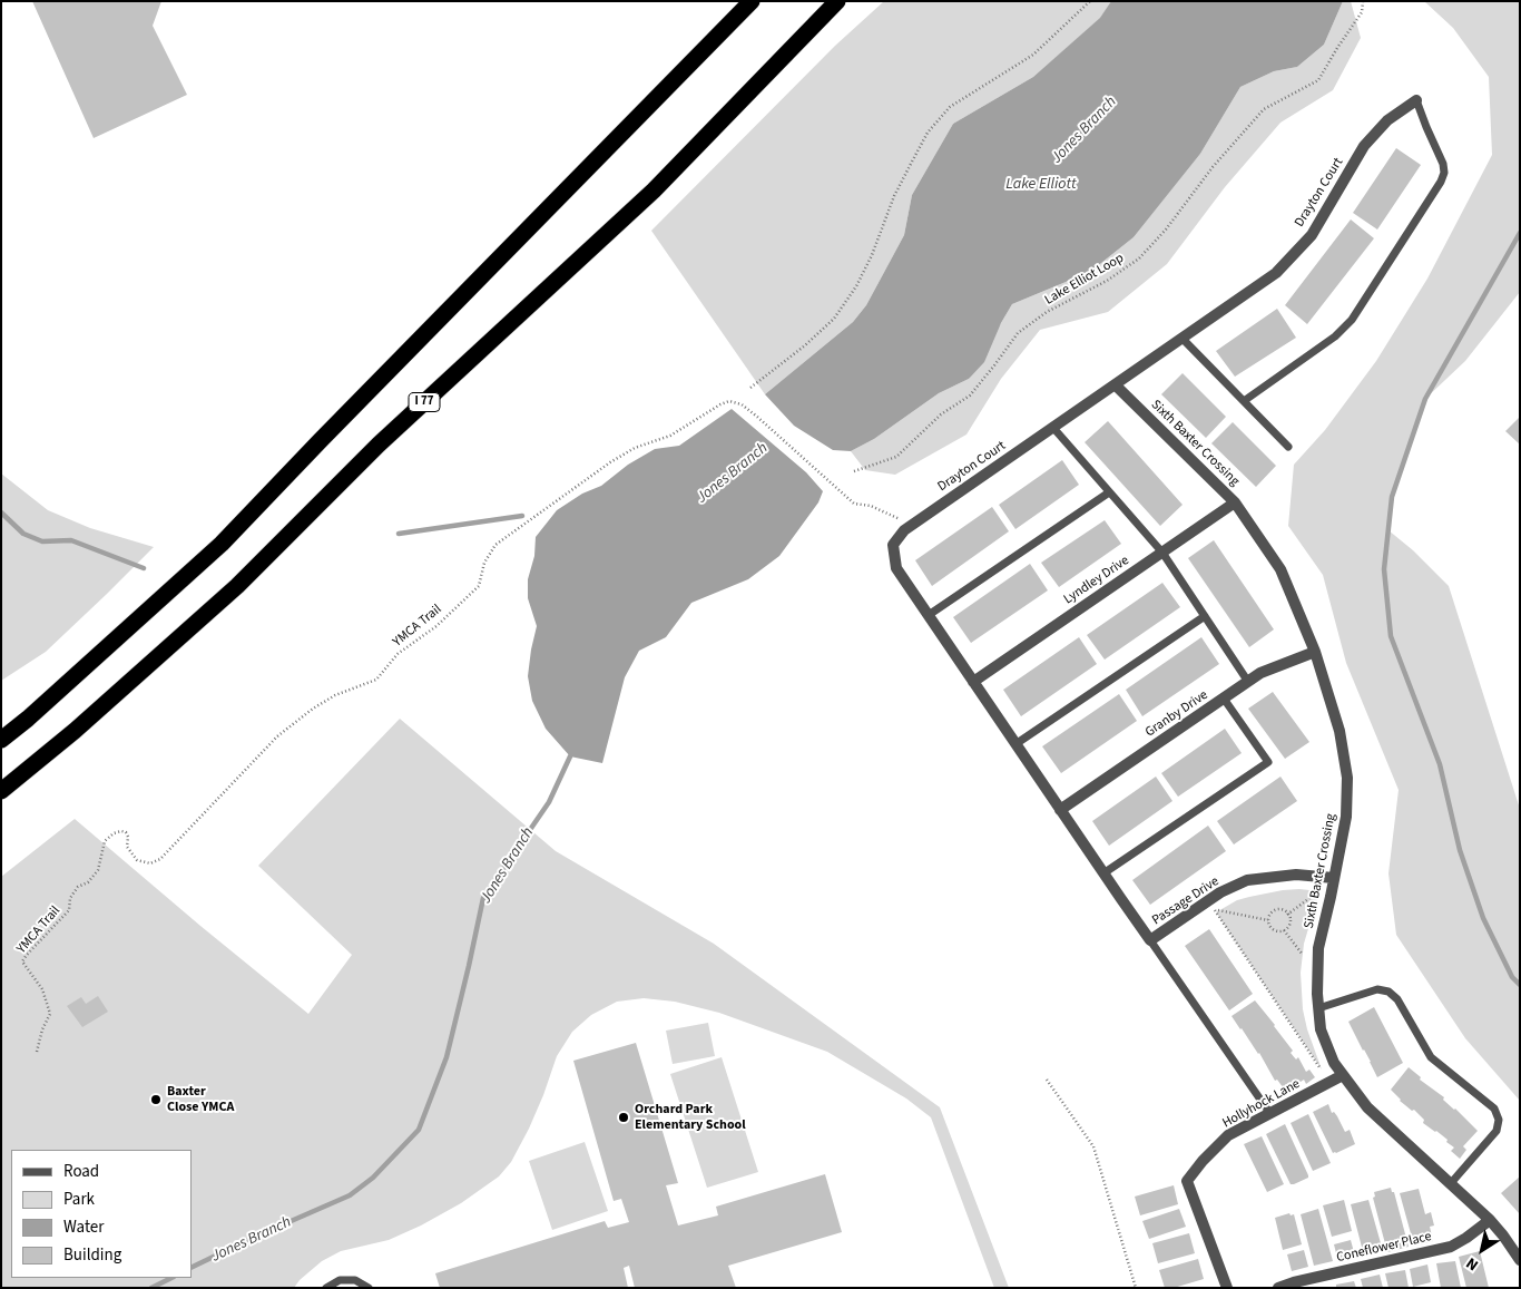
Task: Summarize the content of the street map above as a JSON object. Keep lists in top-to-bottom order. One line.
{"streets":{"highway":["I 77"],"street":["Drayton Court","Sixth Baxter Crossing","Lyndley Drive","Granby Drive","Passage Drive","Hollyhock Lane","Coneflower Place"],"path":["Lake Elliot Loop","YMCA Trail"]},"crossings":[["Drayton Court","Sixth Baxter Crossing"],["Drayton Court","Lyndley Drive"],["Drayton Court","YMCA Trail"],["Drayton Court","Granby Drive"],["Drayton Court","Passage Drive"],["Sixth Baxter Crossing","Lyndley Drive"],["Sixth Baxter Crossing","Granby Drive"],["Sixth Baxter Crossing","Passage Drive"],["Sixth Baxter Crossing","Hollyhock Lane"],["Sixth Baxter Crossing","Coneflower Place"]],"water":["Jones Branch","Lake Elliott"],"places":["Baxter Close YMCA","Orchard Park Elementary School"],"legend":["Road","Park","Water","Building"],"north":"bottom left"}
